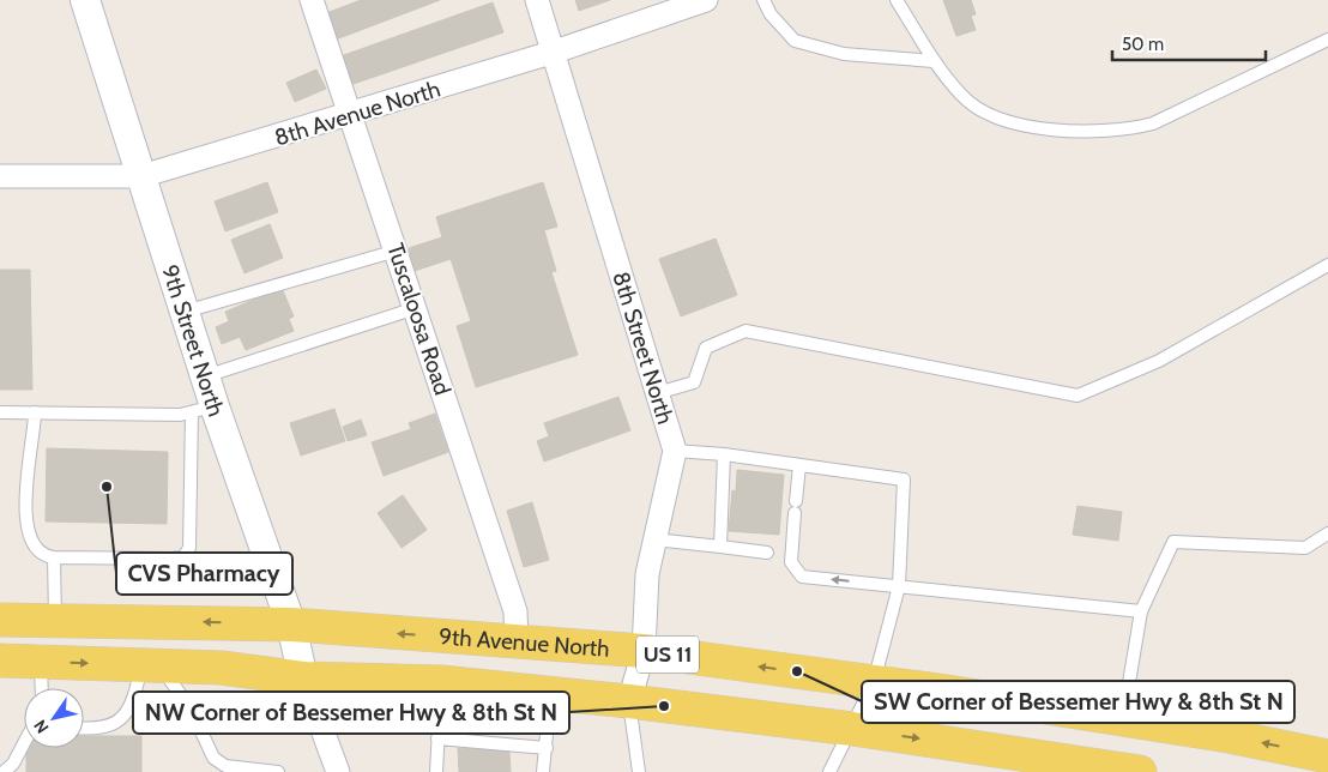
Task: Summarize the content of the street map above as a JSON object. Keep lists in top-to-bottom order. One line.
{"streets":{"main road":["9th Avenue North","US 11"],"street":["8th Avenue North","Tuscaloosa Road","9th Street North","8th Street North"]},"crossings":[["8th Avenue North","Tuscaloosa Road"],["8th Avenue North","9th Street North"],["8th Avenue North","8th Street North"],["Tuscaloosa Road","9th Avenue North"],["9th Street North","9th Avenue North"],["8th Street North","9th Avenue North"]],"places":["CVS Pharmacy","SW Corner of Bessemer Hwy & 8th St N","NW Corner of Bessemer Hwy & 8th St N"],"scale_bar":"50 m","north":"bottom left"}
